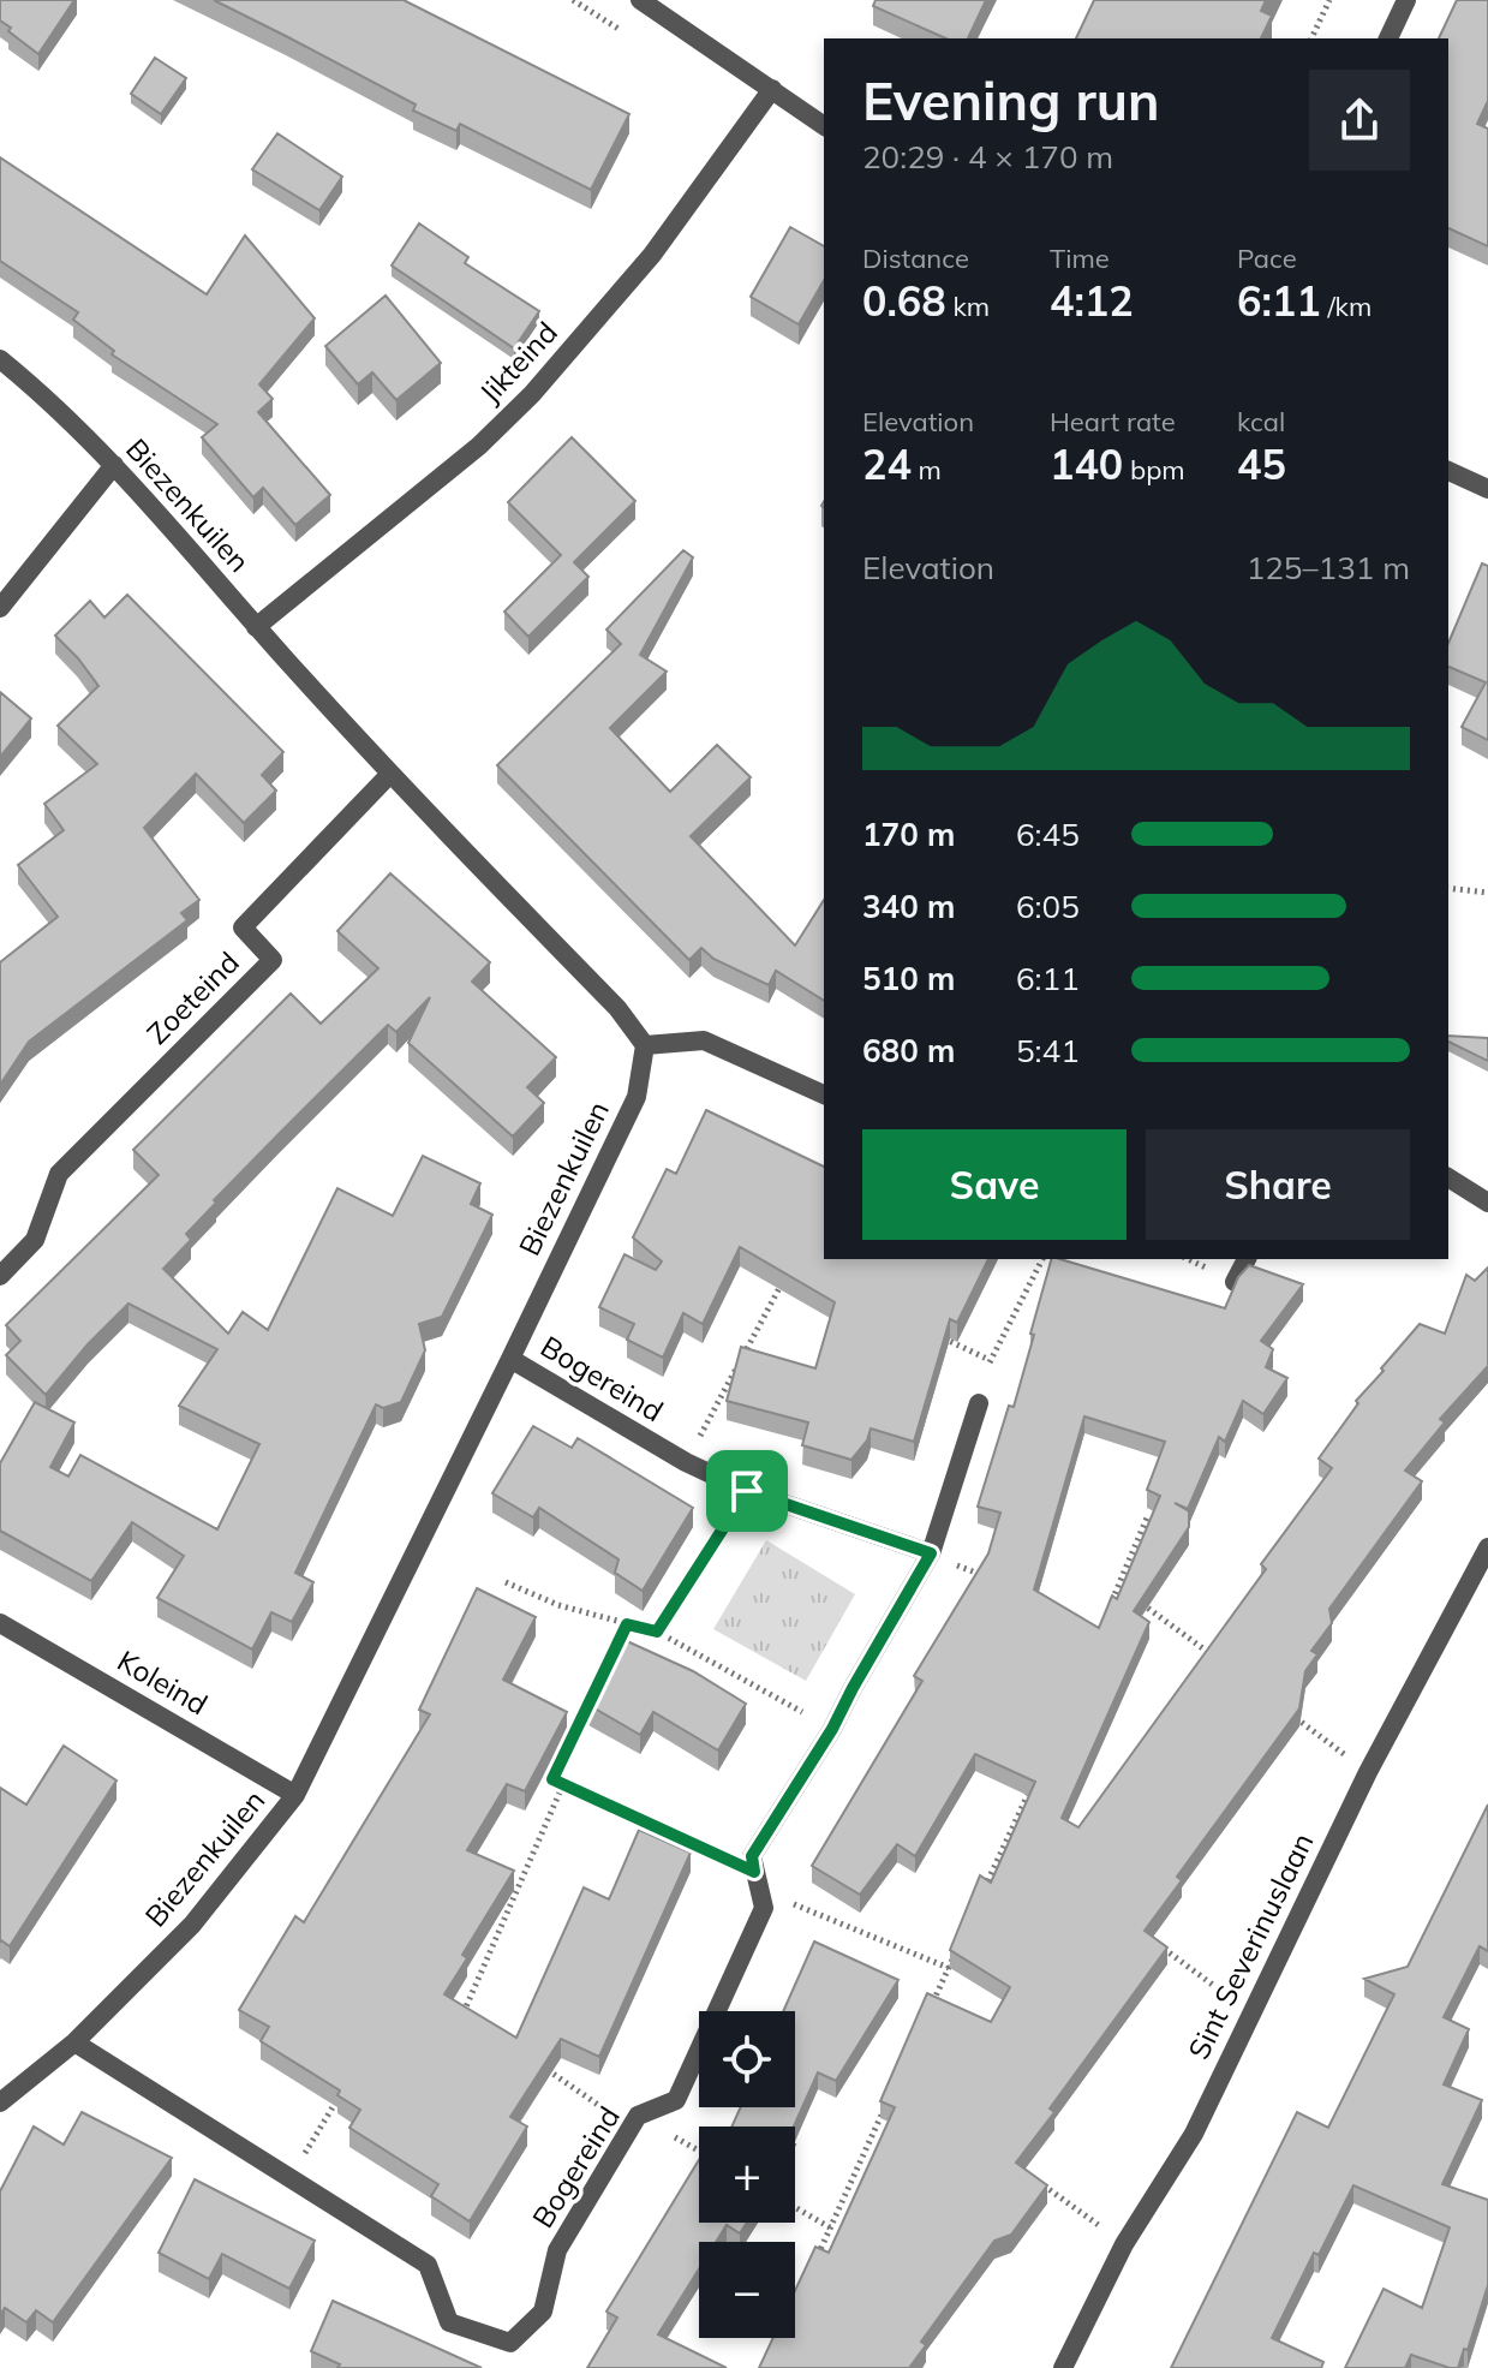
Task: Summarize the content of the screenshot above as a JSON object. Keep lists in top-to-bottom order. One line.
{"streets":{"street":["Jikteind","Biezenkuilen","Zoeteind","Bogereind","Koleind","Sint Severinuslaan"]},"crossings":[["Jikteind","Biezenkuilen"],["Biezenkuilen","Zoeteind"],["Biezenkuilen","Bogereind"],["Biezenkuilen","Koleind"]],"page":{"heading":["Evening run","20:29 · 4 × 170 m"],"stats":[["Distance","0.68 km"],["Time","4:12"],["Pace","6:11 /km"],["Elevation","24 m"],["Heart rate","140 bpm"],["kcal","45"]],"chart":["Elevation","125–131 m"],"list":[{"name":"170 m","note":"6:45"},{"name":"340 m","note":"6:05"},{"name":"510 m","note":"6:11"},{"name":"680 m","note":"5:41"}],"buttons":["Save","Share"],"map_buttons":["+","−"]}}
